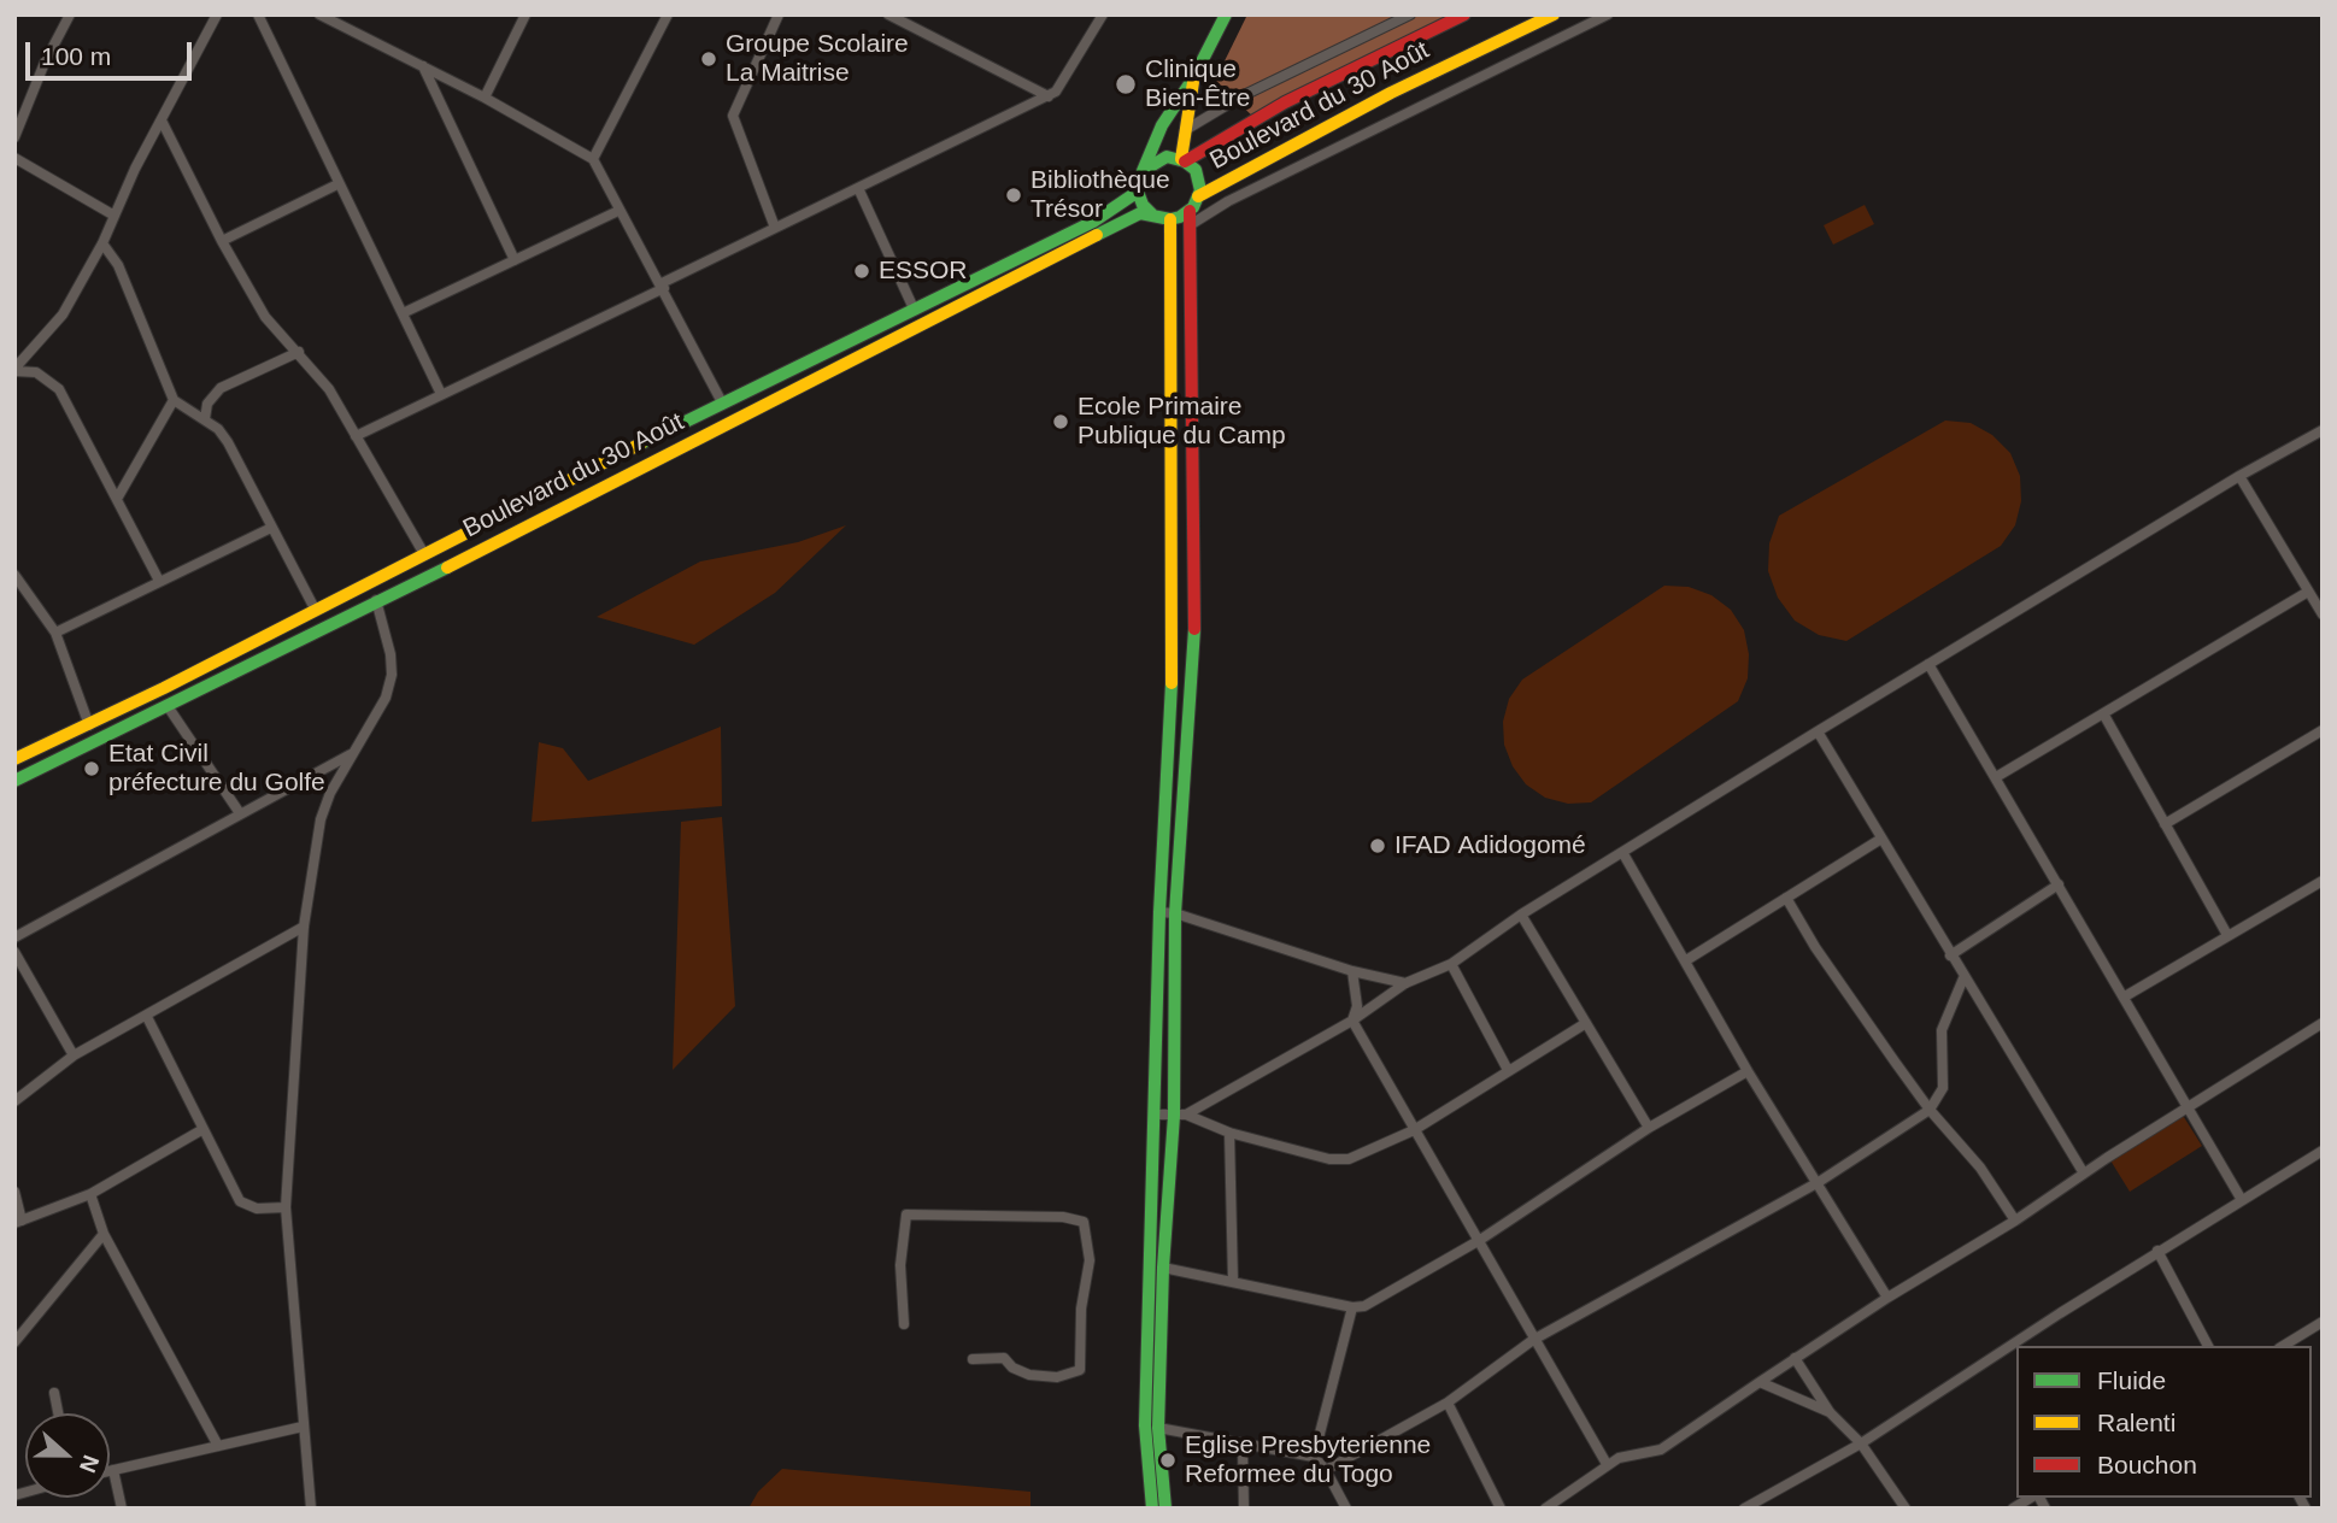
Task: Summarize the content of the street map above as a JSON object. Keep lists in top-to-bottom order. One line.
{"streets":{"main road":["Boulevard du 30 Août"]},"places":["Groupe Scolaire La Maitrise","Clinique Bien-Être","Bibliothèque Trésor","ESSOR","Ecole Primaire Publique du Camp","Etat Civil préfecture du Golfe","IFAD Adidogomé","Eglise Presbyterienne Reformee du Togo"],"legend":["Fluide","Ralenti","Bouchon"],"scale_bar":"100 m","north":"right"}
